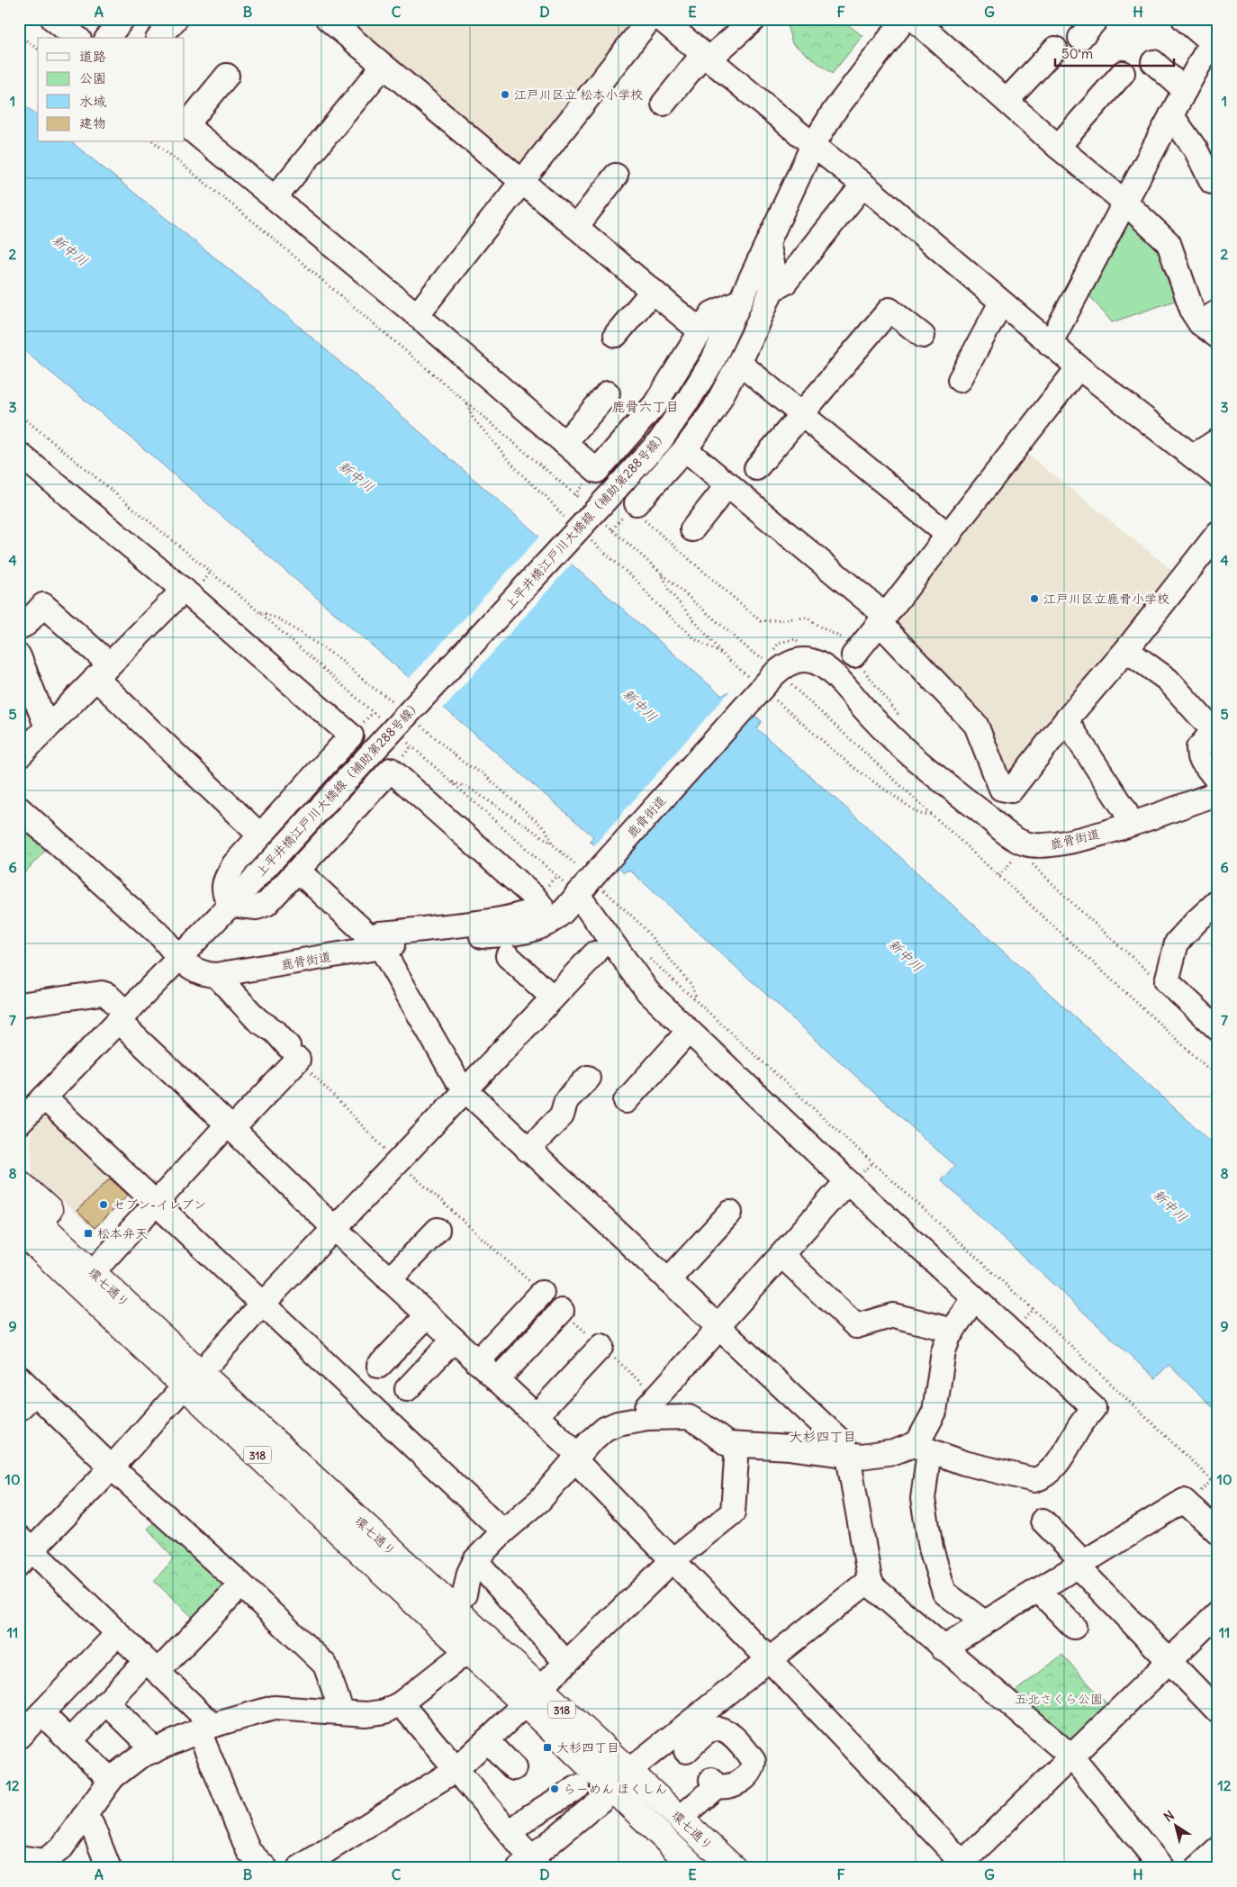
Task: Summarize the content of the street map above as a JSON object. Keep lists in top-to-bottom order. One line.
{"streets":{"main road":["環七通り","318"],"street":["上平井橋江戸川大橋線（補助第288号線）","鹿骨街道"]},"crossings":[["上平井橋江戸川大橋線（補助第288号線）","鹿骨街道"]],"districts":["鹿骨六丁目","大杉四丁目"],"water":["新中川"],"parks":["五北さくら公園"],"places":{"other":["江戸川区立 松本小学校","江戸川区立鹿骨小学校","セブン-イレブン","らーめん ほくしん"],"transit":["松本弁天","大杉四丁目"]},"legend":["道路","公園","水域","建物"],"scale_bar":"50 m","north":"top left","grid":{"columns":["A","B","C","D","E","F","G","H"],"rows":["1","2","3","4","5","6","7","8","9","10","11","12"]}}
